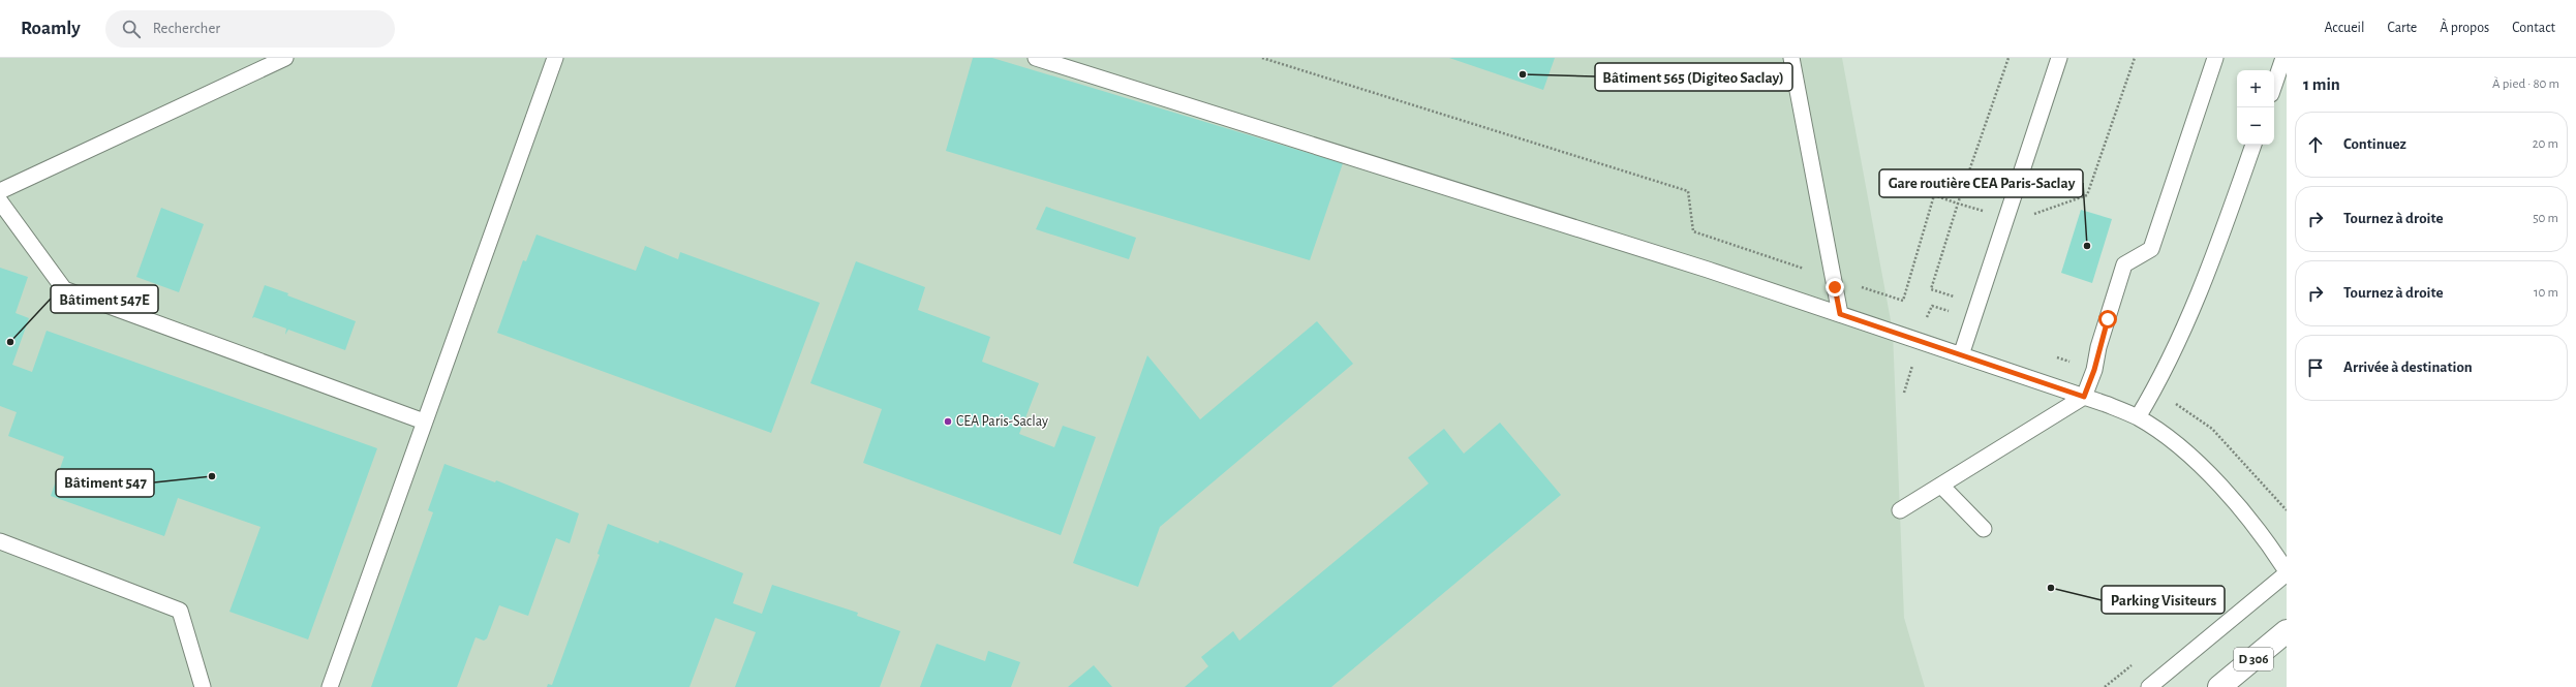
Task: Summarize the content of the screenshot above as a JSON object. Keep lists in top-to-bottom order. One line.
{"streets":{"main road":["D 306"]},"places":["Bâtiment 565 (Digiteo Saclay)","Gare routière CEA Paris-Saclay","Bâtiment 547E","CEA Paris-Saclay","Bâtiment 547","Parking Visiteurs"],"page":{"header":"Roamly","search":"Rechercher","nav":["Accueil","Carte","À propos","Contact"],"heading":["1 min","À pied · 80 m"],"map_buttons":["+","−"],"list":[["Continuez","20 m"],["Tournez à droite","50 m"],["Tournez à droite","10 m"],"Arrivée à destination"]}}
